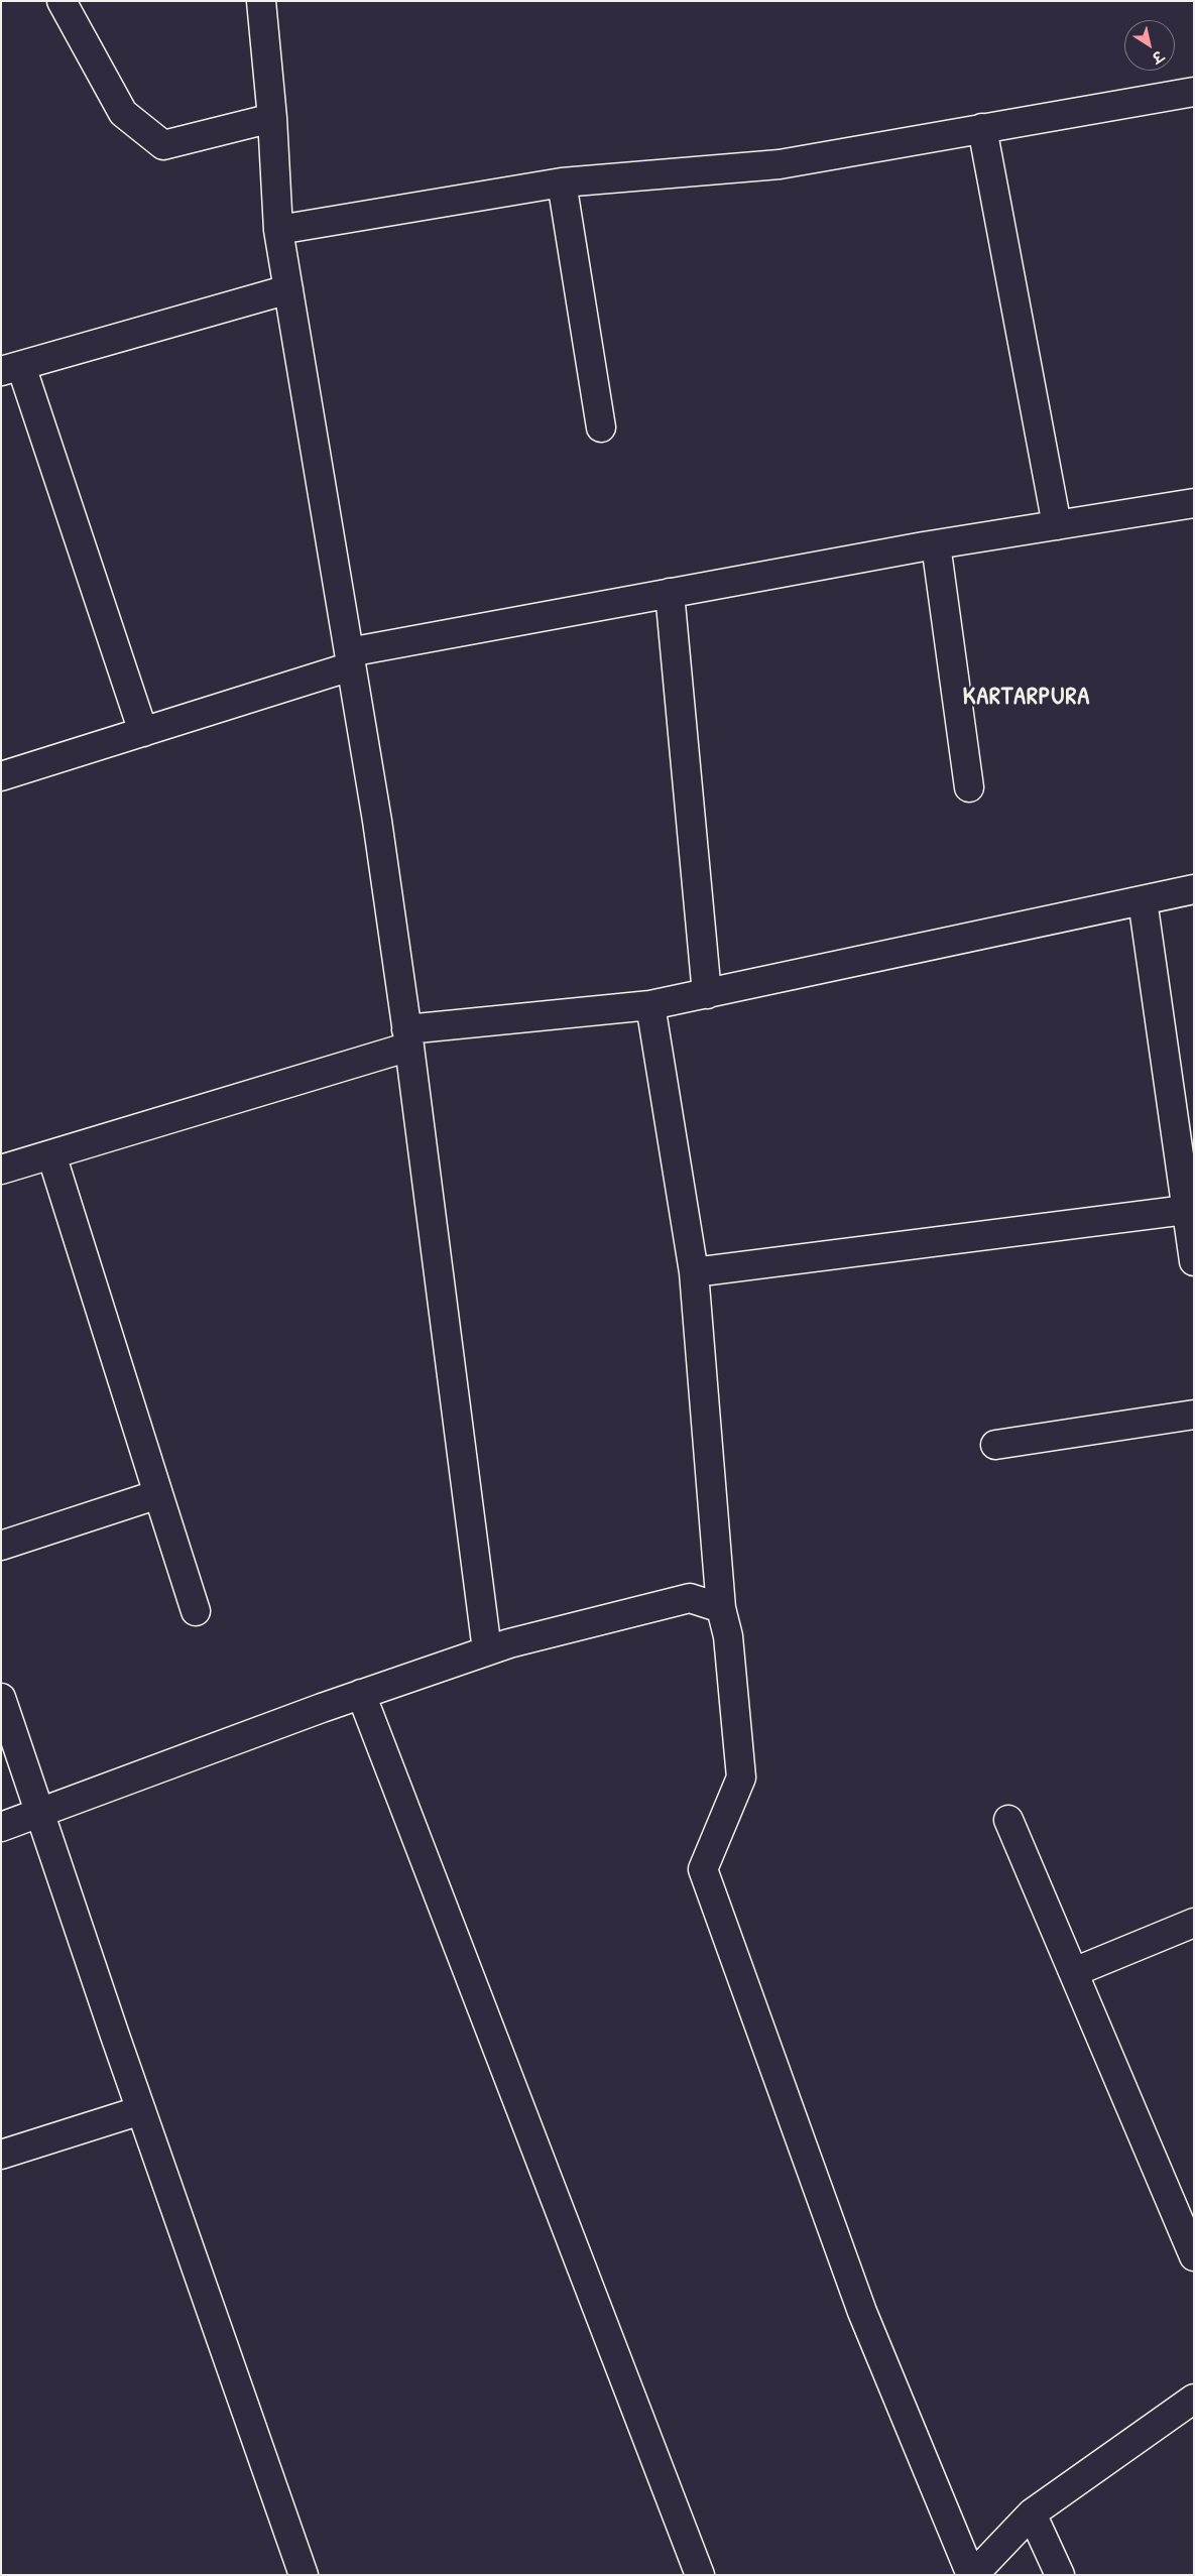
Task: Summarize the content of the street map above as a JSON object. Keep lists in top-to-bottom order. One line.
{"districts":["KARTARPURA"],"north":"bottom right"}
